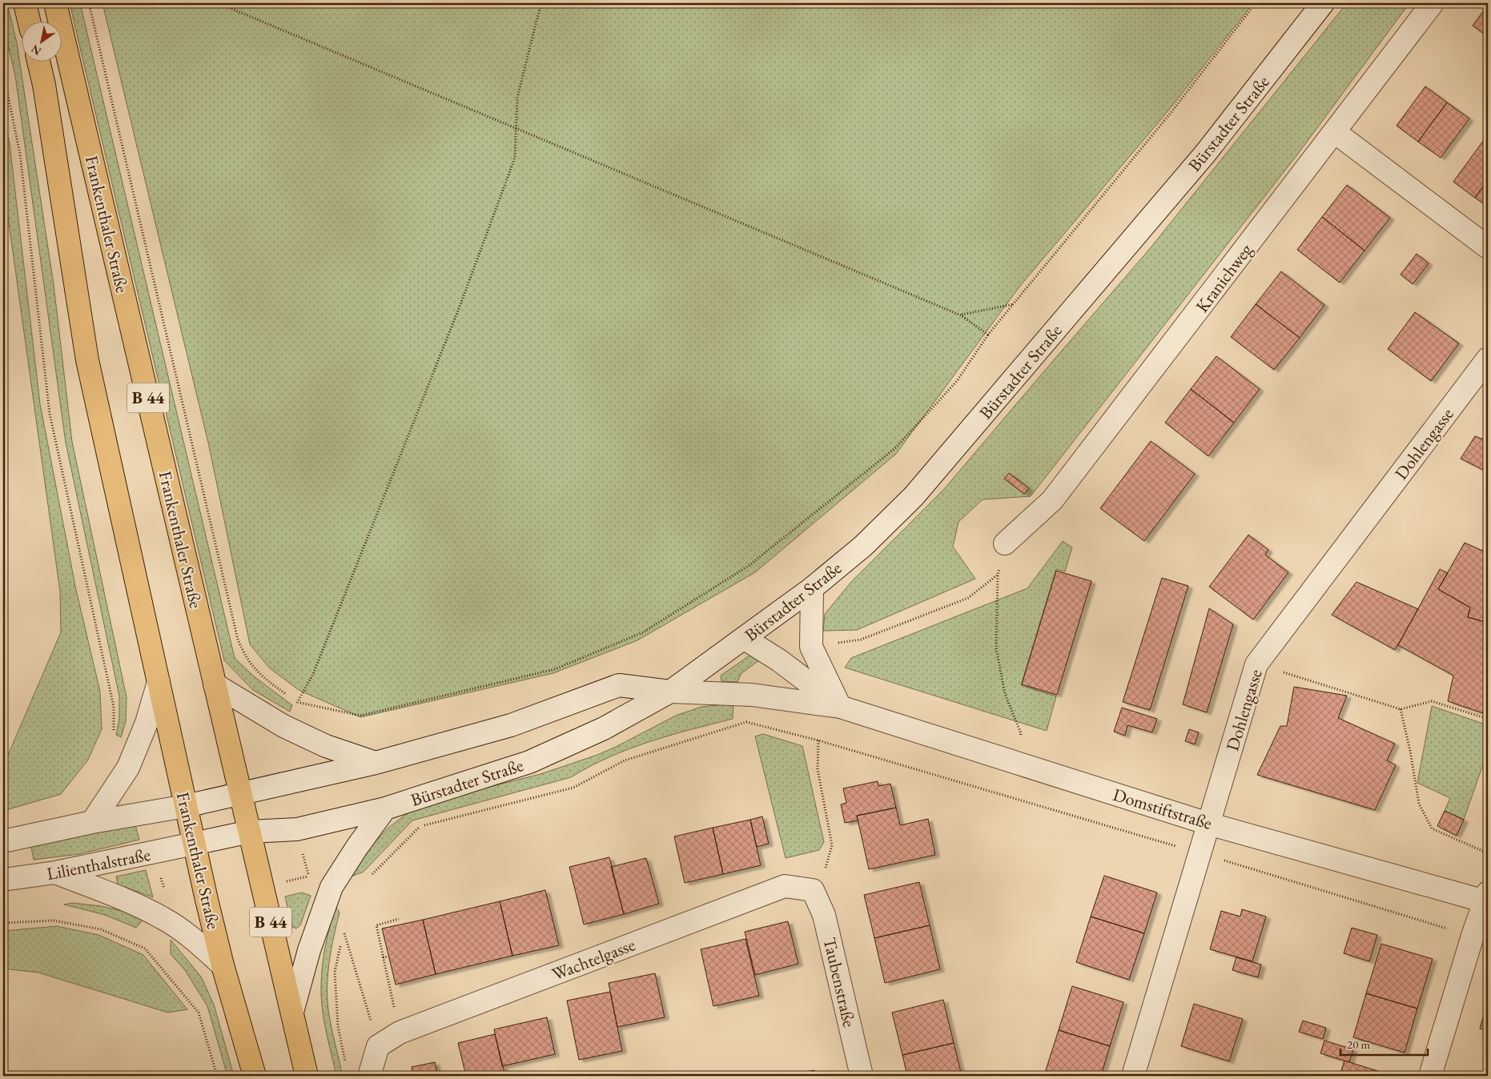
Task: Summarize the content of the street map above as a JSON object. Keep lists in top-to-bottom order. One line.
{"streets":{"main road":["Frankenthaler Straße","B 44"],"street":["Bürstadter Straße","Kranichweg","Dohlengasse","Domstiftstraße","Lilienthalstraße","Wachtelgasse","Taubenstraße"]},"crossings":[["Bürstadter Straße","Frankenthaler Straße"],["Bürstadter Straße","Lilienthalstraße"],["Frankenthaler Straße","Lilienthalstraße"],["Dohlengasse","Domstiftstraße"],["Wachtelgasse","Taubenstraße"]],"scale_bar":"20 m","north":"bottom left"}
